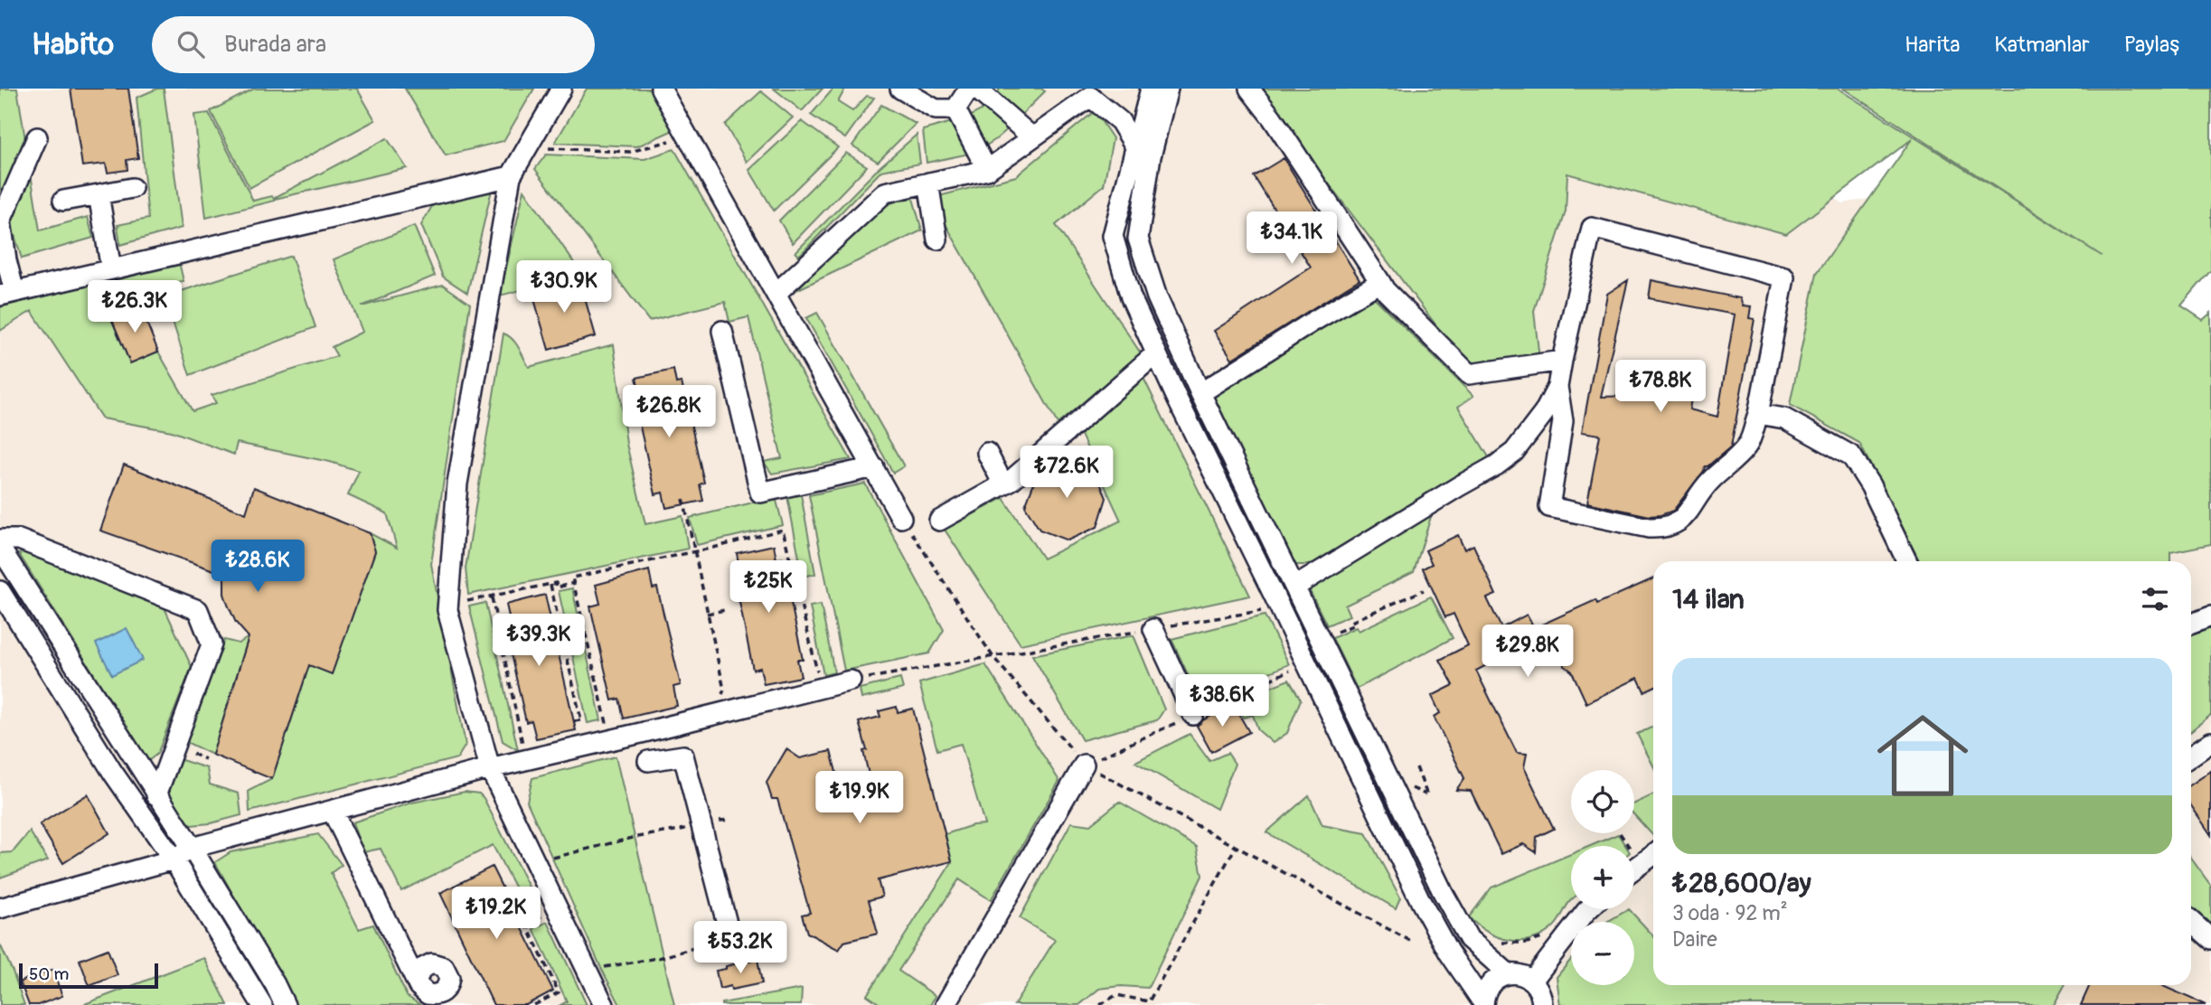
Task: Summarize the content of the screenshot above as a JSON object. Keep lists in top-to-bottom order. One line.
{"scale_bar":"50 m","page":{"header":"Habito","search":"Burada ara","nav":["Harita","Katmanlar","Paylaş"],"price":["₺34.1K","₺30.9K","₺26.3K","₺78.8K","₺26.8K","₺72.6K","₺28.6K","₺25K","₺39.3K","₺29.8K","₺38.6K","₺19.9K","₺19.2K","₺53.2K"],"heading":"14 ilan","list":[{"name":"₺28,600/ay","note":"3 oda · 92 m² · Daire"}],"map_buttons":["+","−"],"scale":"50 m"}}
